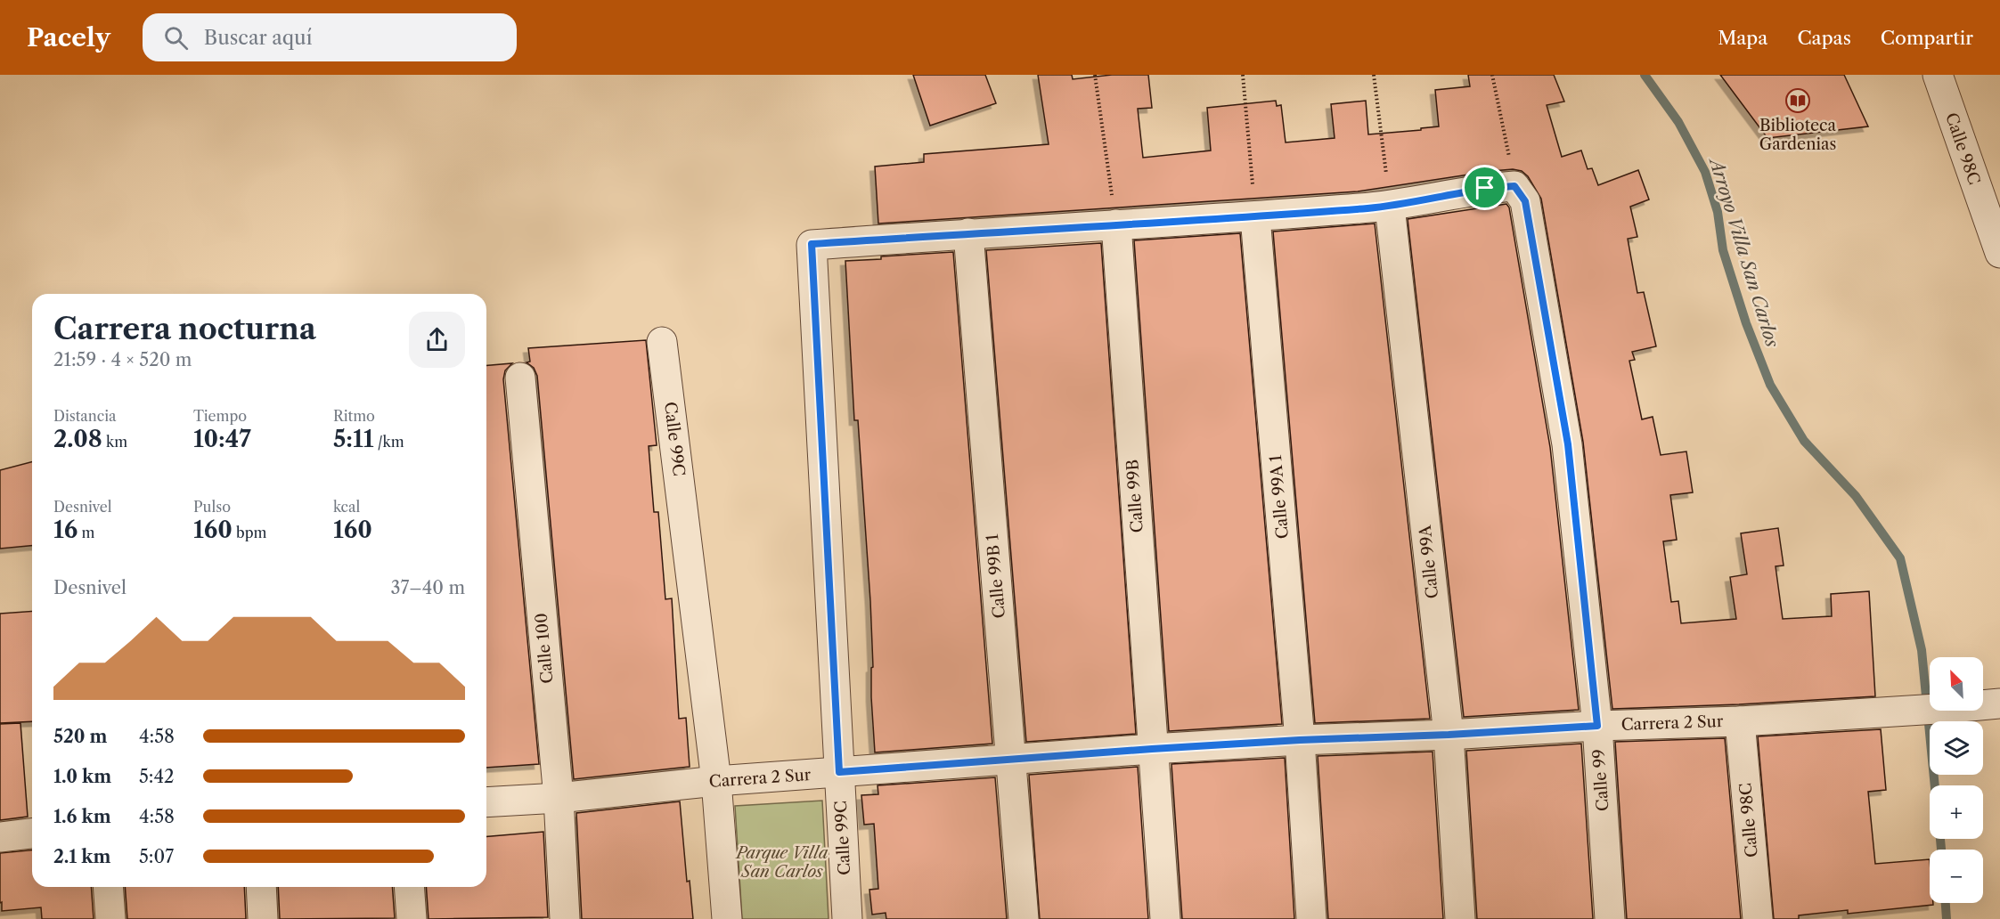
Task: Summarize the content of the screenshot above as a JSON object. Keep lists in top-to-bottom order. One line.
{"streets":{"street":["Calle 98C","Calle 99C","Calle 99B","Calle 99A 1","Calle 99A","Calle 99B 1","Calle 100","Carrera 2 Sur","Calle 99"]},"crossings":[["Calle 98C","Carrera 2 Sur"],["Calle 99C","Calle 99B 1"],["Calle 99C","Carrera 2 Sur"],["Calle 99B","Carrera 2 Sur"],["Calle 99A 1","Carrera 2 Sur"],["Calle 99A","Carrera 2 Sur"],["Calle 99B 1","Carrera 2 Sur"],["Calle 100","Carrera 2 Sur"],["Carrera 2 Sur","Calle 99"]],"water":["Arroyo Villa San Carlos"],"parks":["Parque Villa San Carlos"],"places":{"library":["Biblioteca Gardenias"]},"north":"top left","page":{"header":"Pacely","search":"Buscar aquí","nav":["Mapa","Capas","Compartir"],"heading":["Carrera nocturna","21:59 · 4 × 520 m"],"stats":[["Distancia","2.08 km"],["Tiempo","10:47"],["Ritmo","5:11 /km"],["Desnivel","16 m"],["Pulso","160 bpm"],["kcal","160"]],"chart":["Desnivel","37–40 m"],"map_buttons":["+","−"],"list":[{"name":"520 m","note":"4:58"},{"name":"1.0 km","note":"5:42"},{"name":"1.6 km","note":"4:58"},{"name":"2.1 km","note":"5:07"}]}}
